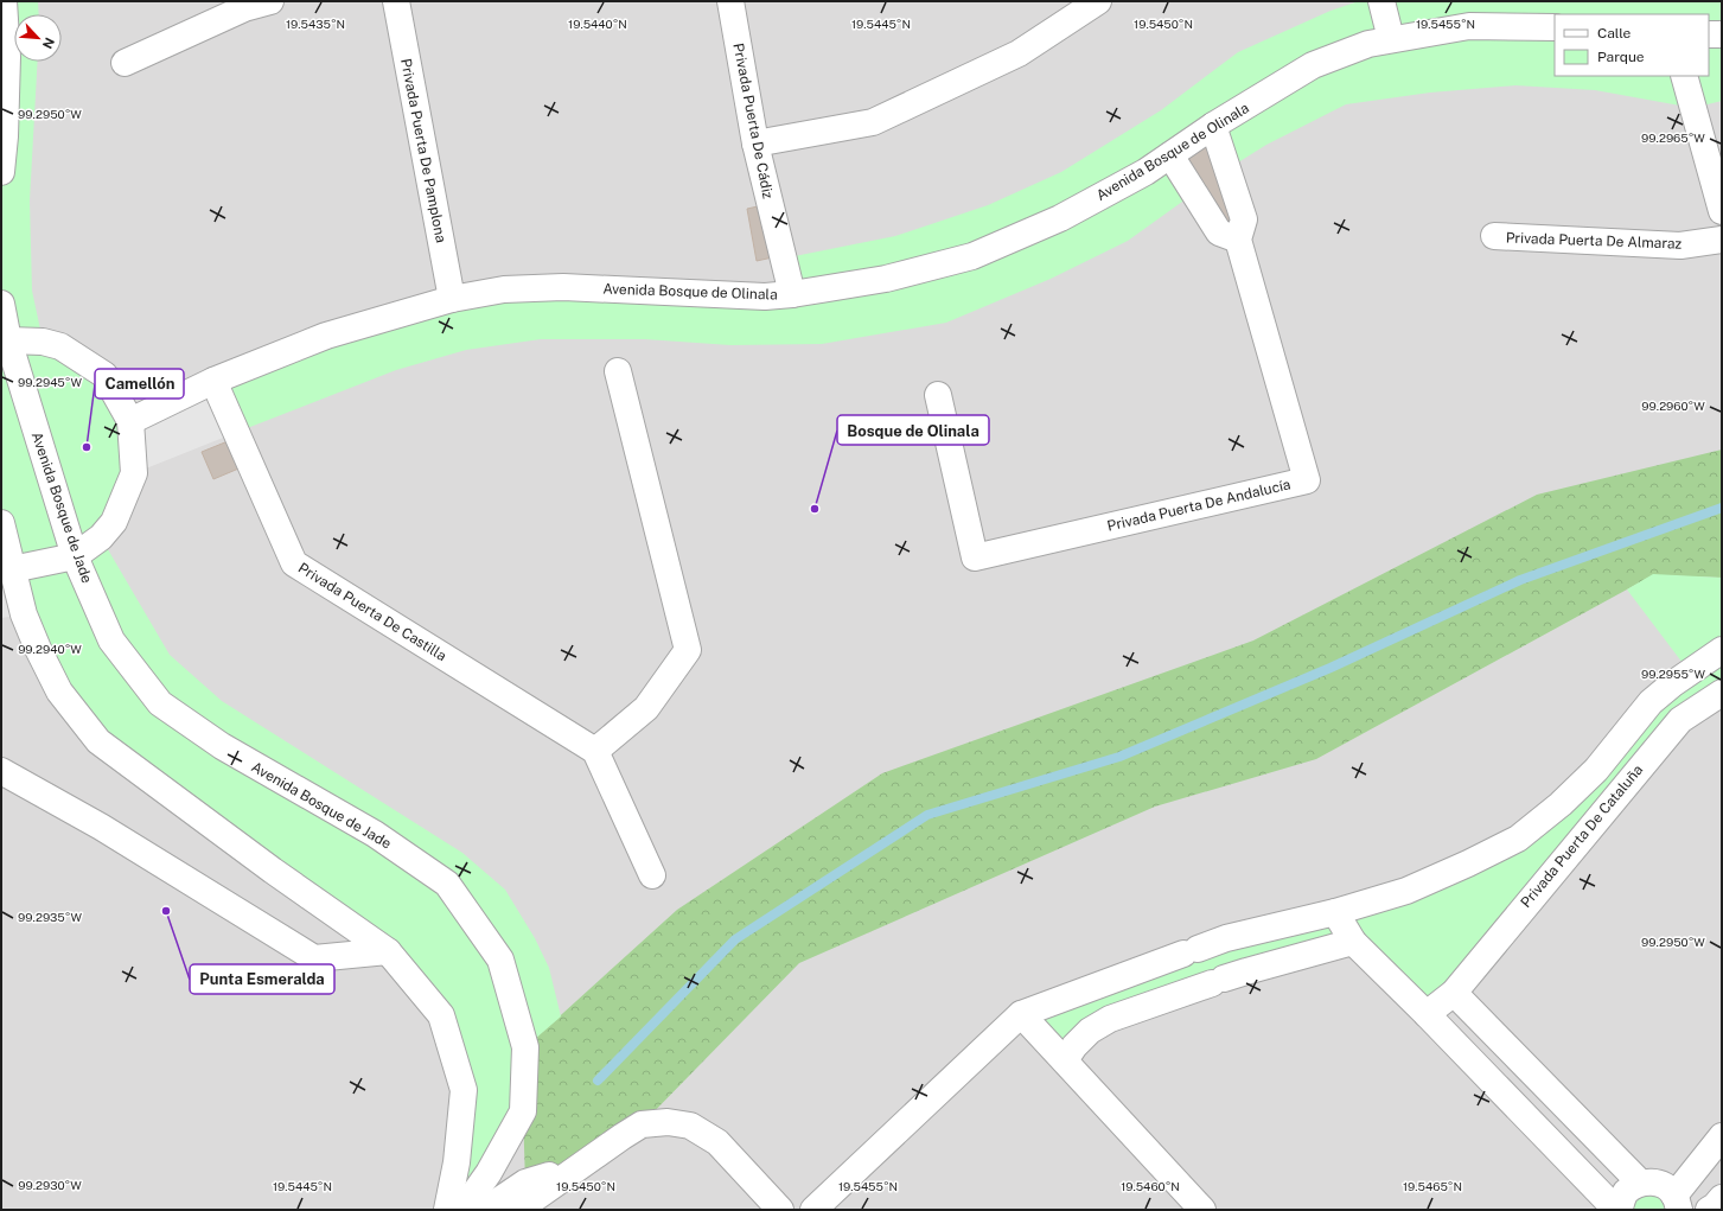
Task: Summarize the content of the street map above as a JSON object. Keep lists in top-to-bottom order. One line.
{"streets":{"street":["Privada Puerta De Cádiz","Privada Puerta De Pamplona","Avenida Bosque de Olinala","Privada Puerta De Almaraz","Privada Puerta De Andalucía","Avenida Bosque de Jade","Privada Puerta De Castilla","Privada Puerta De Cataluña"]},"crossings":[["Privada Puerta De Cádiz","Avenida Bosque de Olinala"],["Privada Puerta De Pamplona","Avenida Bosque de Olinala"],["Avenida Bosque de Olinala","Privada Puerta De Andalucía"],["Avenida Bosque de Olinala","Privada Puerta De Castilla"]],"places":["Camellón","Bosque de Olinala","Punta Esmeralda"],"legend":["Calle","Parque"],"north":"bottom right","coordinates":["19.5435°N","19.5440°N","19.5445°N","19.5450°N","19.5455°N","99.2950°W","99.2965°W","99.2945°W","99.2960°W","99.2940°W","99.2955°W","99.2935°W","99.2930°W","19.5460°N","19.5465°N"]}
